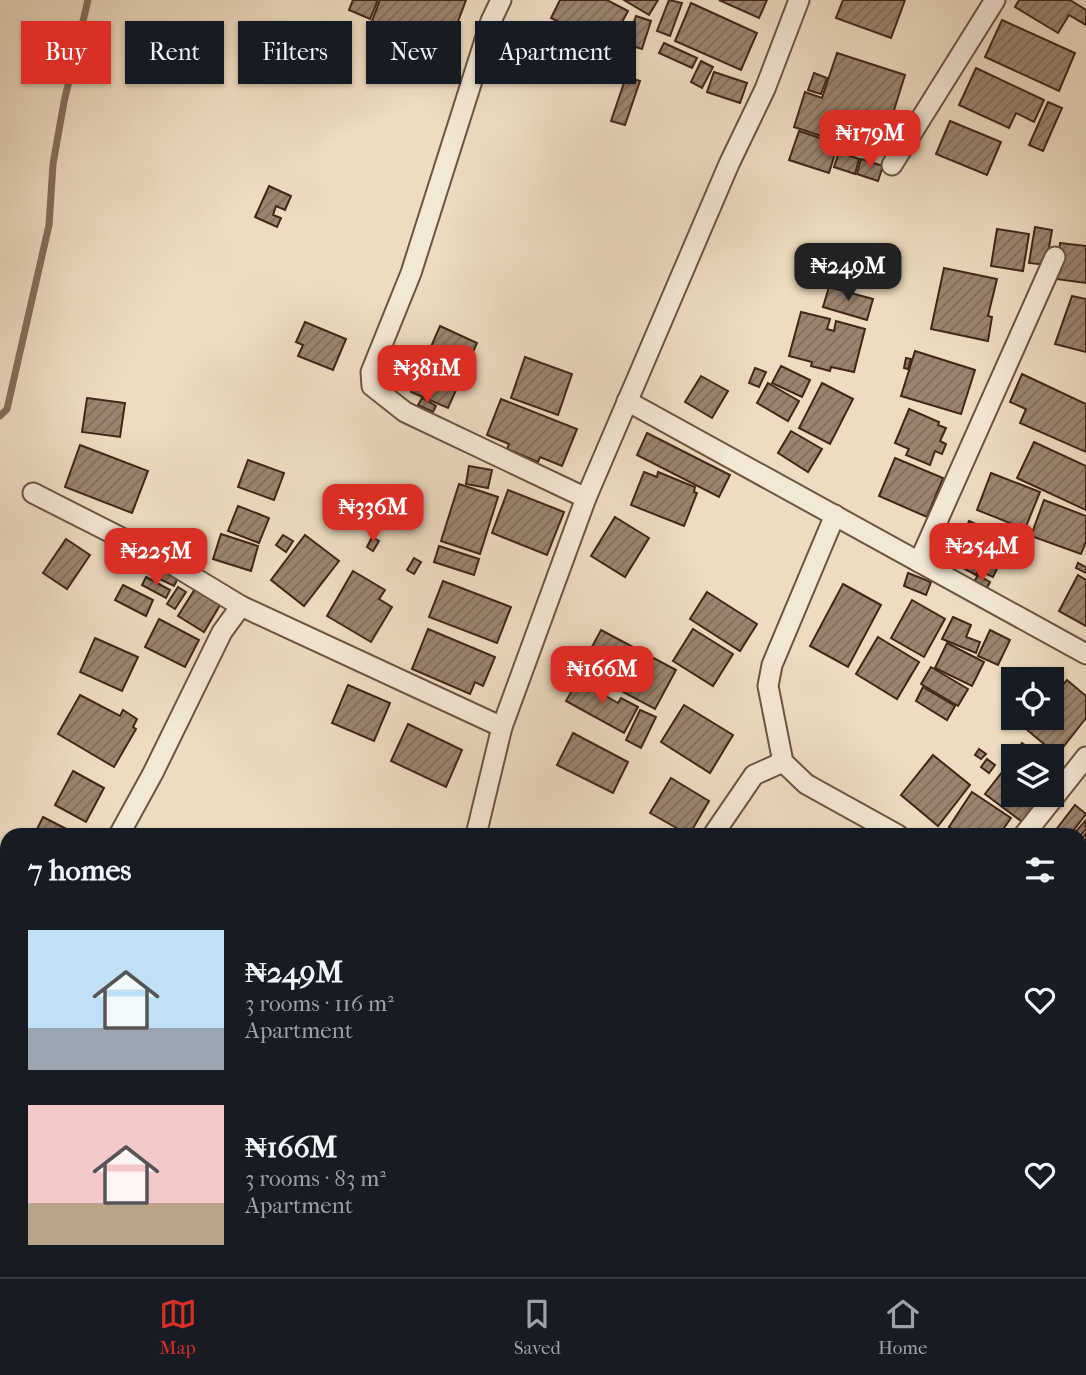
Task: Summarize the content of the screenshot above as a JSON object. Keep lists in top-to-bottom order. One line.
{"page":{"chip":["Buy","Rent","Filters","New","Apartment"],"price":["₦179M","₦249M","₦381M","₦336M","₦254M","₦225M","₦166M"],"heading":"7 homes","list":[{"name":"₦249M","note":"3 rooms · 116 m² · Apartment"},{"name":"₦166M","note":"3 rooms · 83 m² · Apartment"}],"tabs":["Map","Saved","Home"]}}
